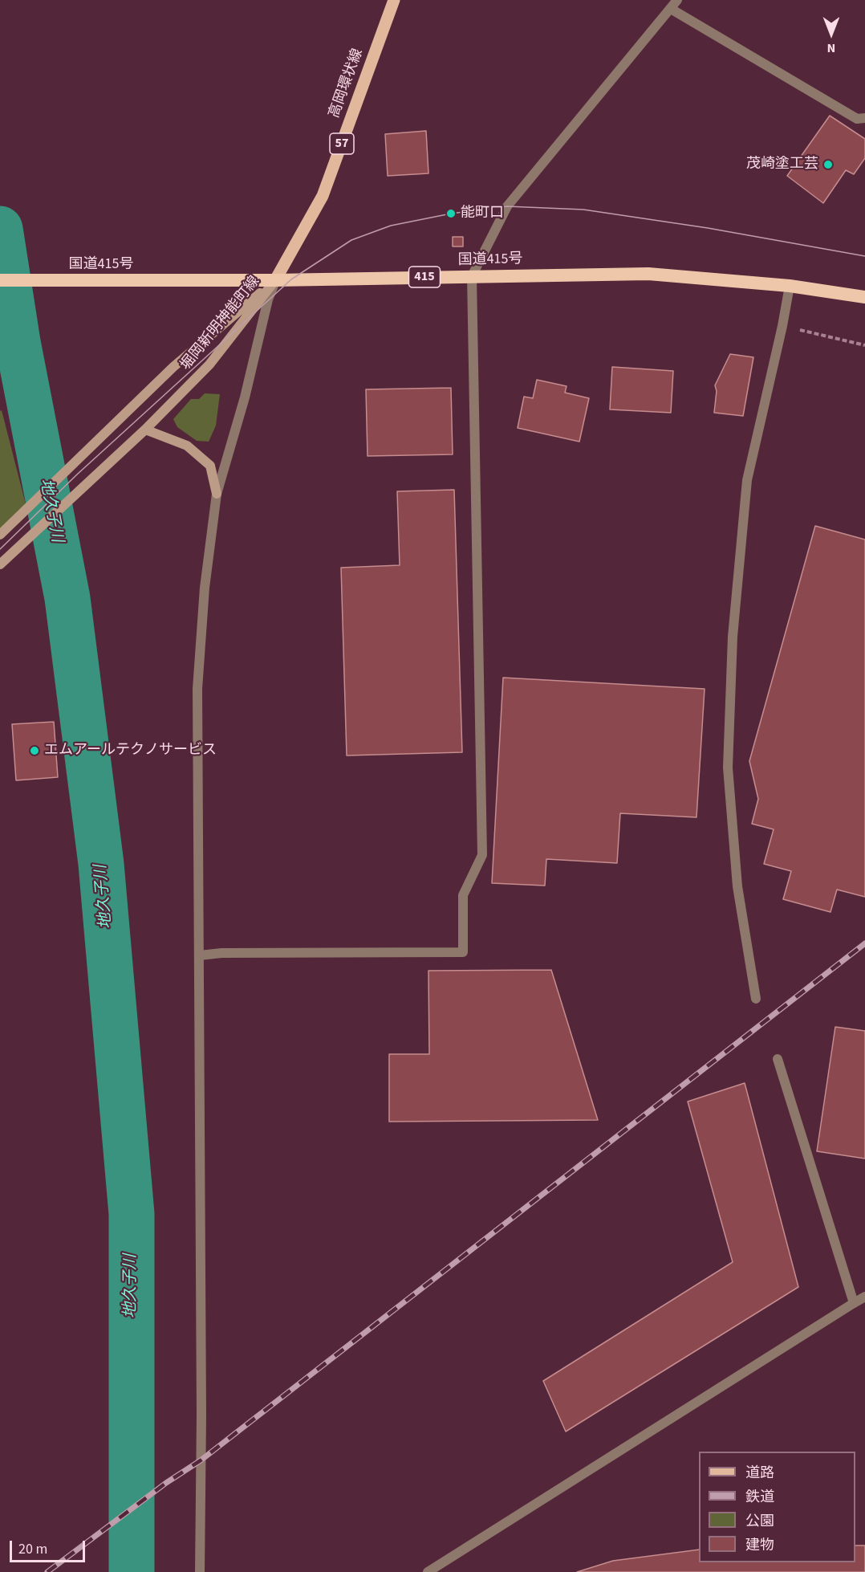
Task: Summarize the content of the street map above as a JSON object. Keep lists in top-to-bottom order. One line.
{"streets":{"highway":["国道415号","415"],"main road":["高岡環状線","57","堀岡新明神能町線"]},"crossings":[["高岡環状線","国道415号"],["高岡環状線","堀岡新明神能町線"],["国道415号","堀岡新明神能町線"]],"water":["地久子川"],"places":["茂崎塗工芸","能町口","エムアールテクノサービス"],"legend":["道路","鉄道","公園","建物"],"scale_bar":"20 m","north":"bottom"}
